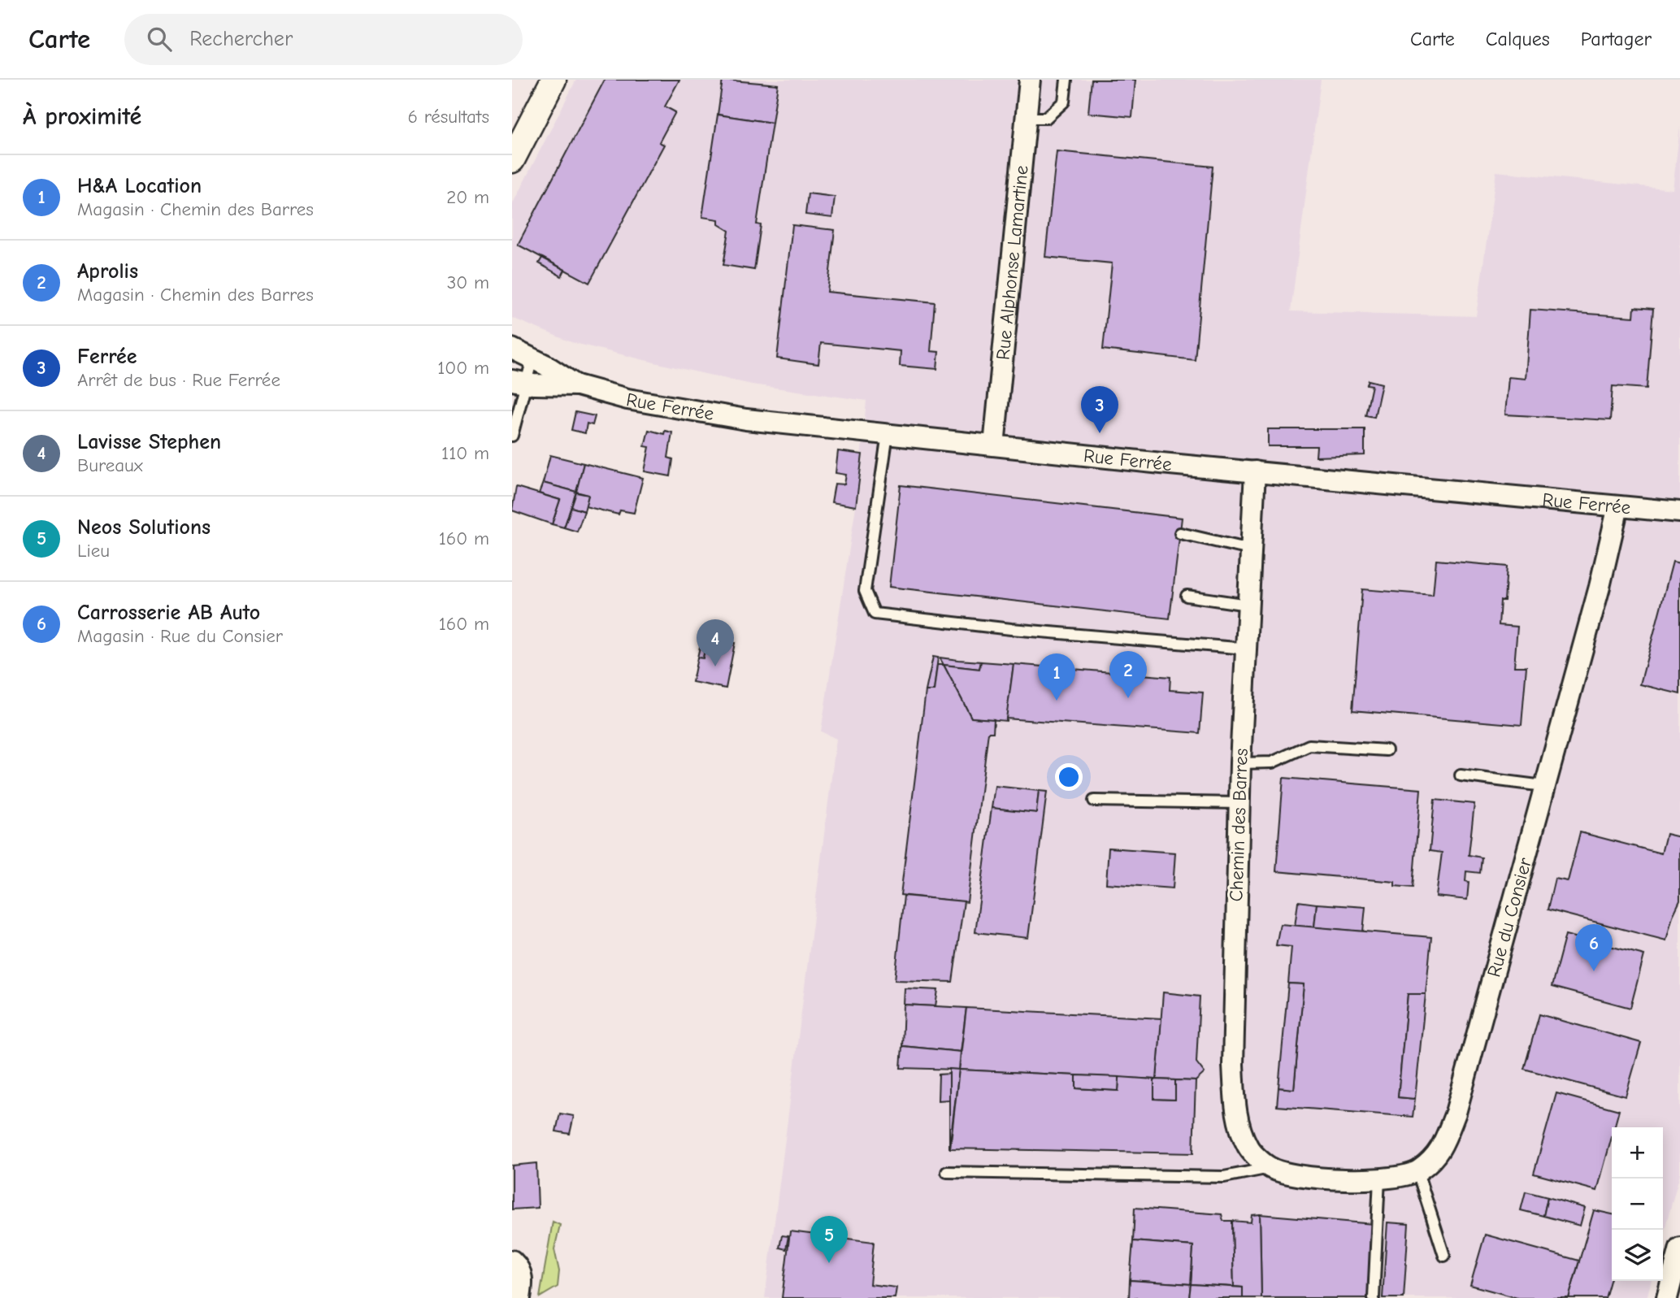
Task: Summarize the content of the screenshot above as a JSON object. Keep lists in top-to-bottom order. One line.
{"streets":{"street":["Rue Alphonse Lamartine","Rue Ferrée","Chemin des Barres","Rue du Consier"]},"crossings":[["Rue Alphonse Lamartine","Rue Ferrée"],["Rue Ferrée","Chemin des Barres"],["Rue Ferrée","Rue du Consier"]],"page":{"header":"Carte","search":"Rechercher","nav":["Carte","Calques","Partager"],"heading":["À proximité","6 résultats"],"list":[{"mark":"1","name":"H&A Location","note":"Magasin · Chemin des Barres","value":"20 m"},{"mark":"2","name":"Aprolis","note":"Magasin · Chemin des Barres","value":"30 m"},{"mark":"3","name":"Ferrée","note":"Arrêt de bus · Rue Ferrée","value":"100 m"},{"mark":"4","name":"Lavisse Stephen","note":"Bureaux","value":"110 m"},{"mark":"5","name":"Neos Solutions","note":"Lieu","value":"160 m"},{"mark":"6","name":"Carrosserie AB Auto","note":"Magasin · Rue du Consier","value":"160 m"}],"pins":["3","4","2","1","6","5"],"map_buttons":["+","−"]}}
